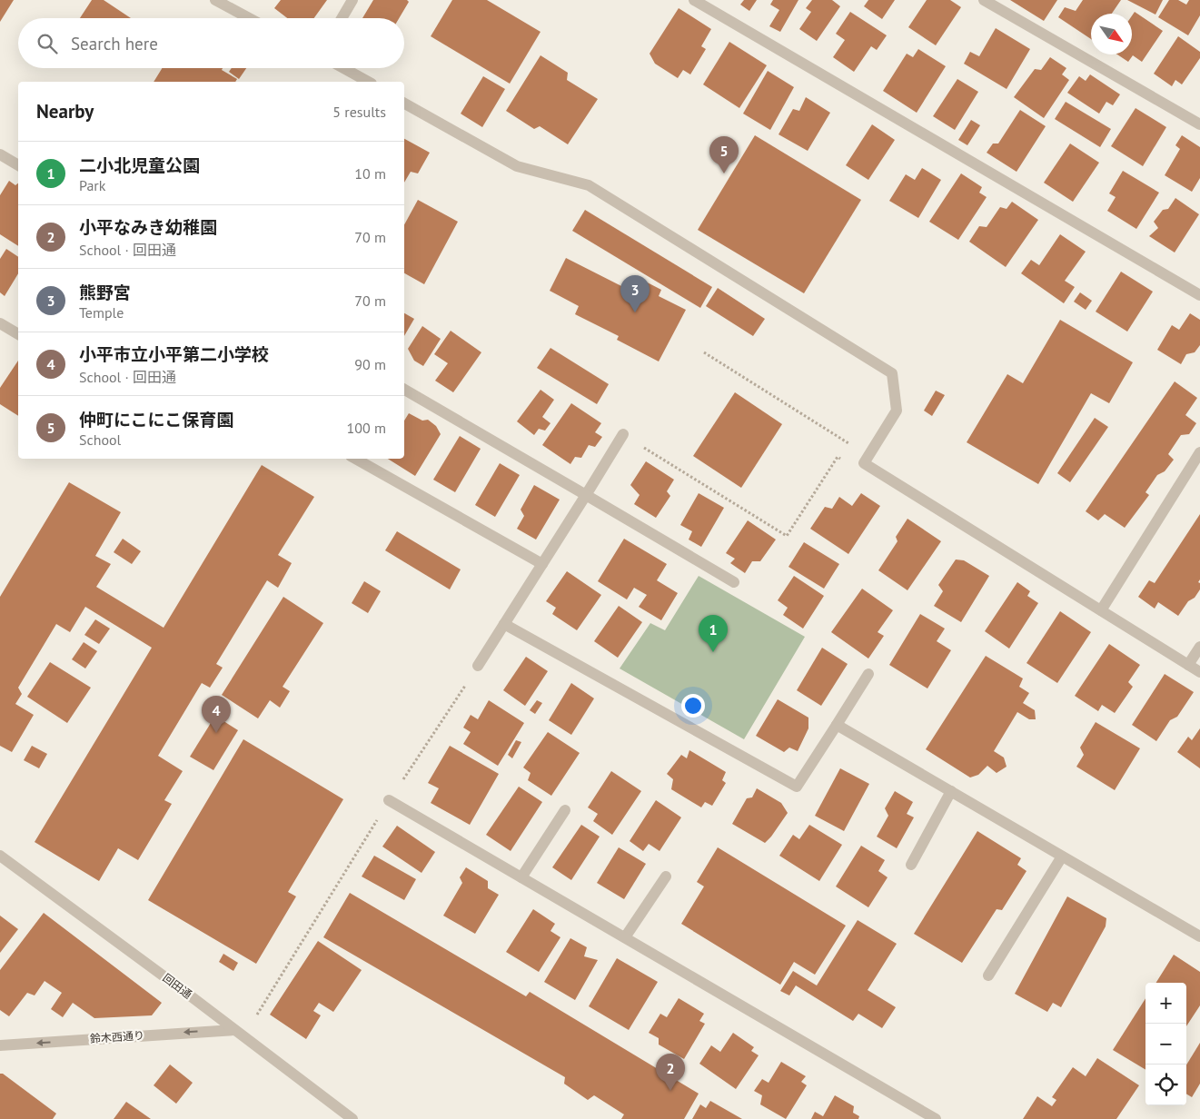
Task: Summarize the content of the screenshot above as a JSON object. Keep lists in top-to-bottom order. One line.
{"streets":{"street":["回田通","鈴木西通り"]},"crossings":[["回田通","鈴木西通り"]],"one_way":["鈴木西通り"],"north":"bottom right","page":{"search":"Search here","heading":["Nearby","5 results"],"pins":["5","3","1","4","2"],"list":[{"mark":"1","name":"二小北児童公園","note":"Park","value":"10 m"},{"mark":"2","name":"小平なみき幼稚園","note":"School · 回田通","value":"70 m"},{"mark":"3","name":"熊野宮","note":"Temple","value":"70 m"},{"mark":"4","name":"小平市立小平第二小学校","note":"School · 回田通","value":"90 m"},{"mark":"5","name":"仲町にこにこ保育園","note":"School","value":"100 m"}],"map_buttons":["+","−"]}}
